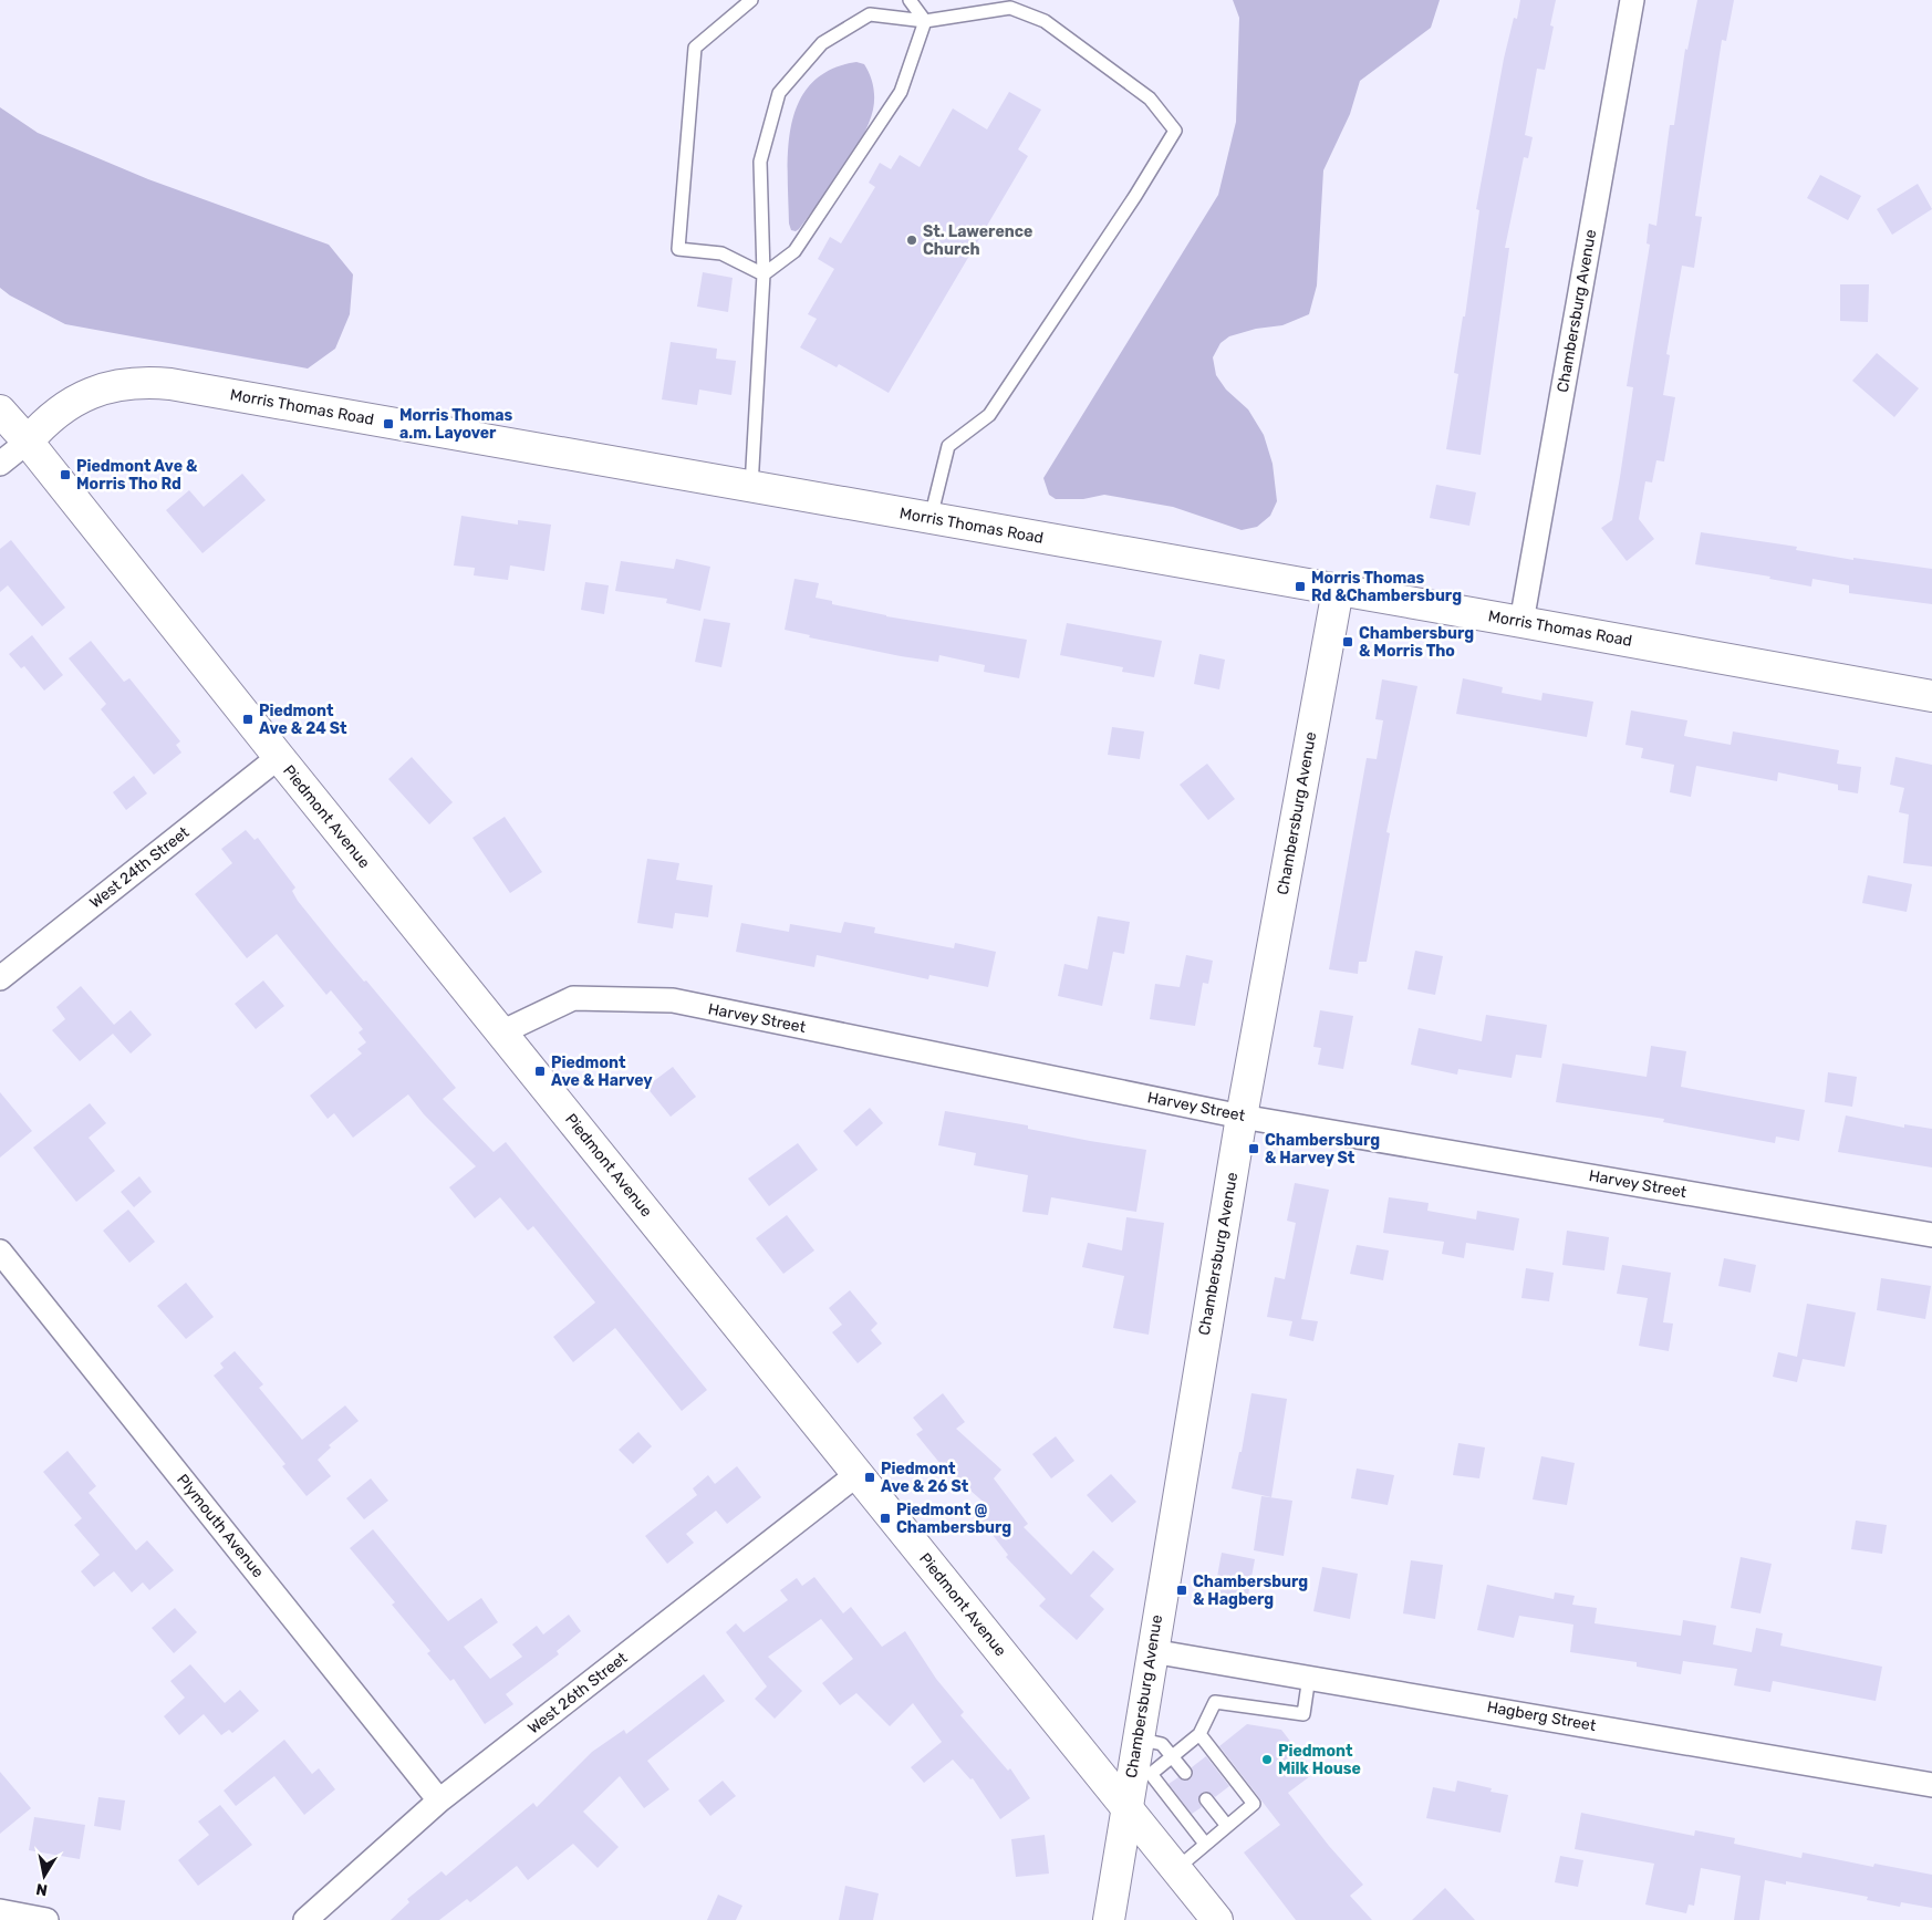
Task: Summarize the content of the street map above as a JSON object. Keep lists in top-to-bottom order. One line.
{"streets":{"main road":["Chambersburg Avenue","Morris Thomas Road","Piedmont Avenue"],"street":["West 24th Street","Harvey Street","Plymouth Avenue","West 26th Street","Hagberg Street"]},"crossings":[["Chambersburg Avenue","Morris Thomas Road"],["Chambersburg Avenue","Piedmont Avenue"],["Chambersburg Avenue","Harvey Street"],["Chambersburg Avenue","Hagberg Street"],["Morris Thomas Road","Piedmont Avenue"],["Piedmont Avenue","West 24th Street"],["Piedmont Avenue","Harvey Street"],["Piedmont Avenue","West 26th Street"],["Plymouth Avenue","West 26th Street"]],"places":{"other":["St. Lawerence Church","Piedmont Milk House"],"transit":["Morris Thomas a.m. Layover","Piedmont Ave & Morris Tho Rd","Morris Thomas Rd &Chambersburg","Chambersburg & Morris Tho","Piedmont Ave & 24 St","Piedmont Ave & Harvey","Chambersburg & Harvey St","Piedmont Ave & 26 St","Piedmont @ Chambersburg","Chambersburg & Hagberg"]},"north":"bottom"}
